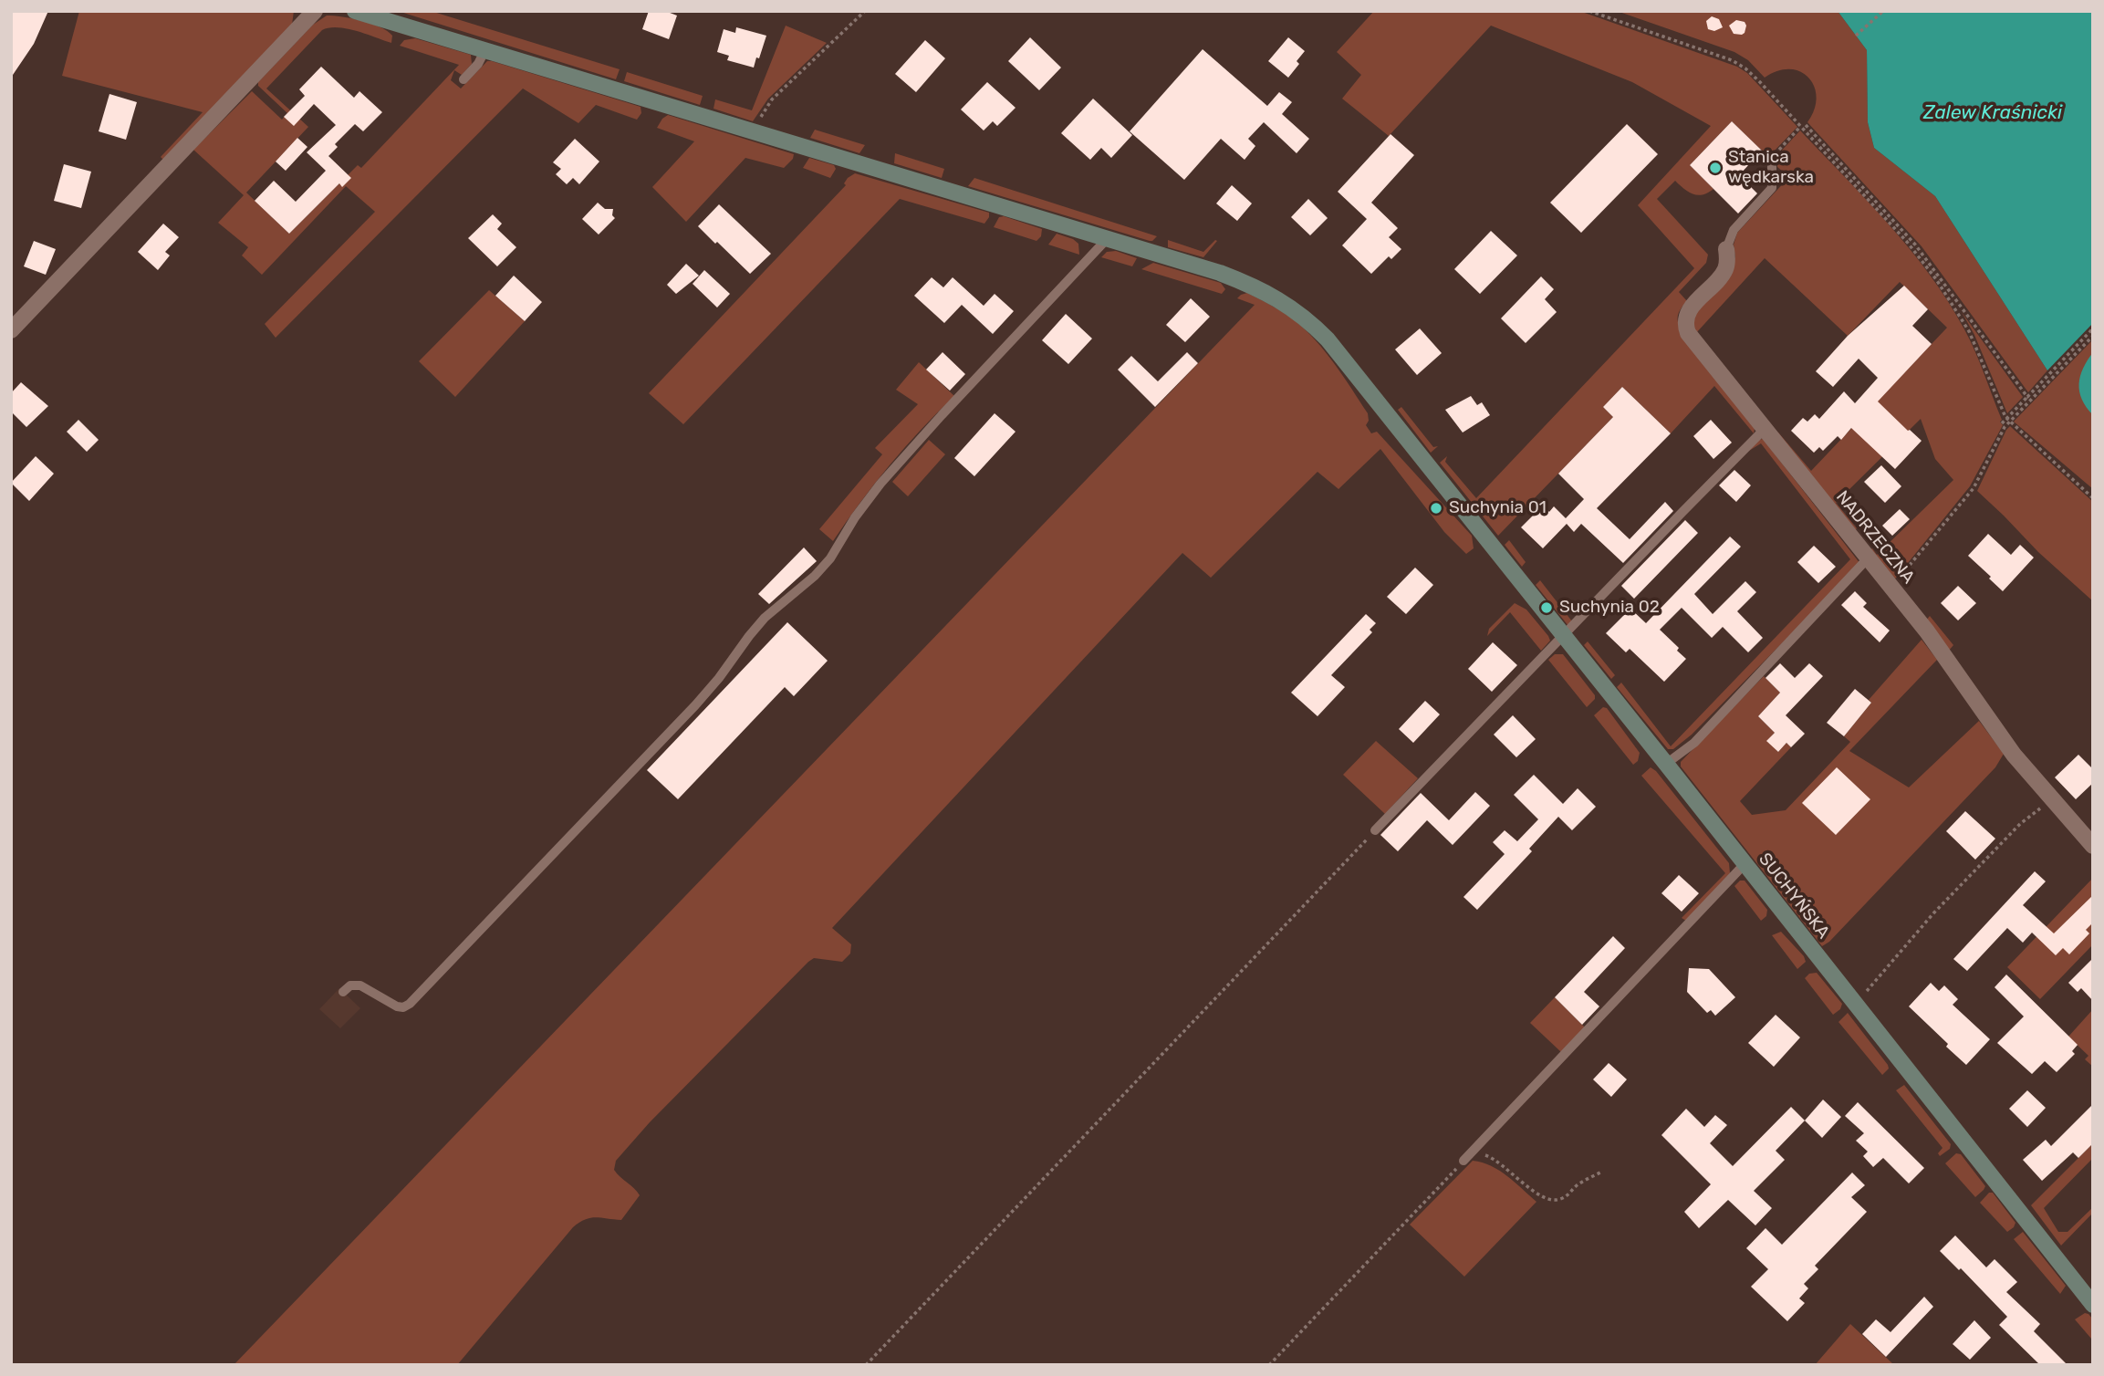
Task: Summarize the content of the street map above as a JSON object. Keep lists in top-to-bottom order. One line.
{"streets":{"street":["NADRZECZNA","SUCHYŃSKA"]},"water":["Zalew Kraśnicki"],"places":["Stanica wędkarska","Suchynia 01","Suchynia 02"]}
